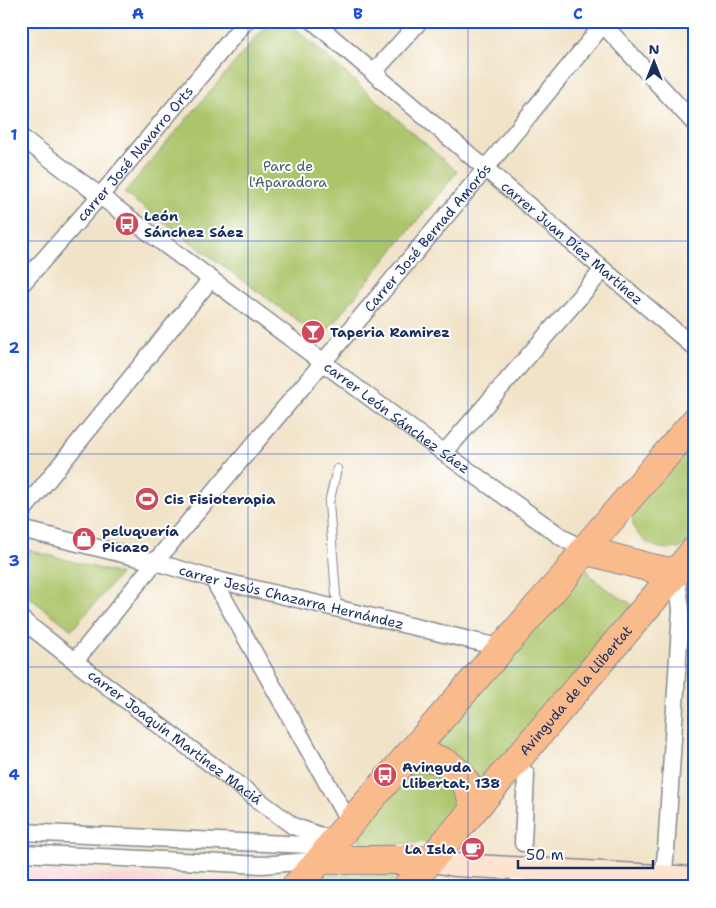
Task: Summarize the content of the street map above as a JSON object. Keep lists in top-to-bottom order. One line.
{"streets":{"highway":["Avinguda de la Llibertat"],"street":["carrer José Navarro Orts","Carrer José Bernad Amorós","carrer Juan Díez Martínez","carrer León Sánchez Sáez","carrer Jesús Chazarra Hernández","carrer Joaquín Martínez Maciá"]},"crossings":[["carrer José Navarro Orts","carrer León Sánchez Sáez"],["Carrer José Bernad Amorós","carrer Juan Díez Martínez"],["Carrer José Bernad Amorós","carrer León Sánchez Sáez"],["Carrer José Bernad Amorós","carrer Jesús Chazarra Hernández"],["Carrer José Bernad Amorós","carrer Joaquín Martínez Maciá"]],"parks":["Parc de l'Aparadora"],"places":{"bus stop":["León Sánchez Sáez","Avinguda Llibertat, 138"],"bar":["Taperia Ramirez"],"sports":["Cis Fisioterapia"],"shop":["peluquería Picazo"],"cafe":["La Isla"]},"scale_bar":"50 m","north":"top","grid":{"columns":["A","B","C"],"rows":["1","2","3","4"]}}
